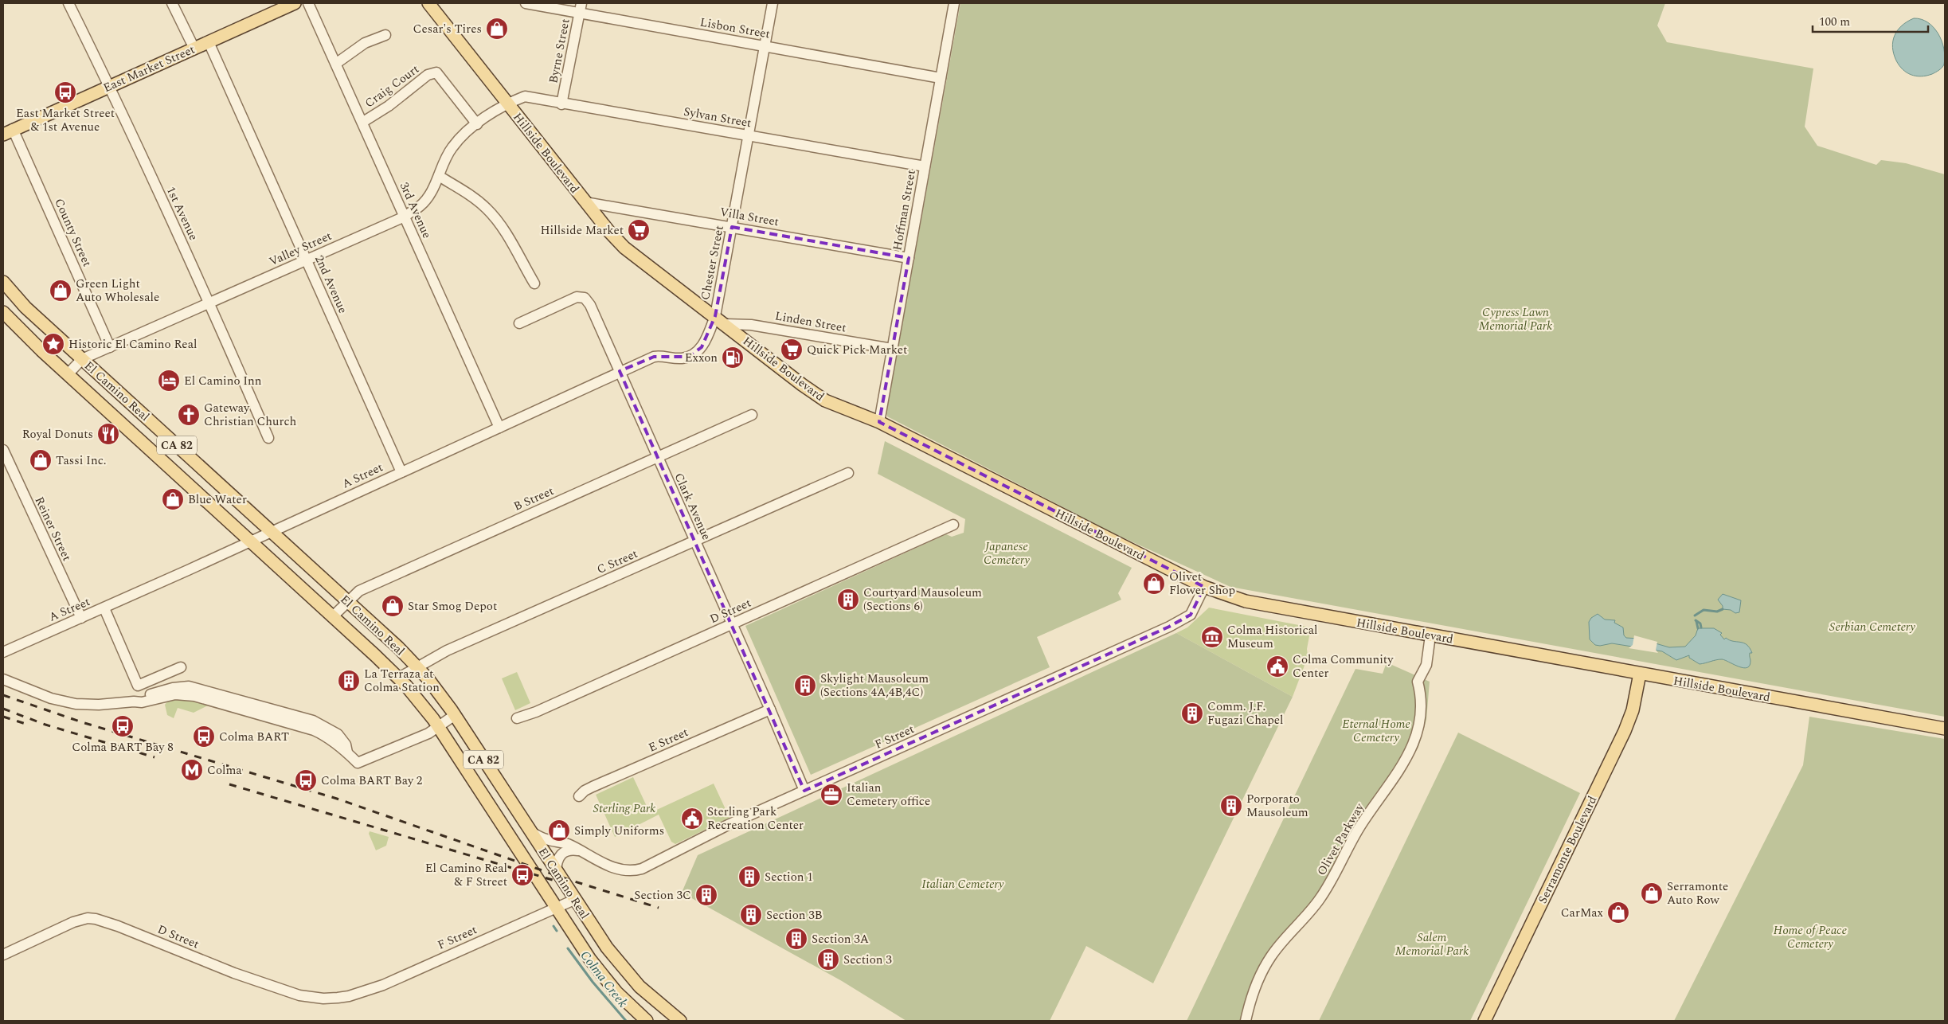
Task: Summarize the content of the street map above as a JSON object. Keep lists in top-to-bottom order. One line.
{"streets":{"main road":["East Market Street","Hillside Boulevard","El Camino Real","CA 82","Serramonte Boulevard"],"street":["Lisbon Street","Byrne Street","Craig Court","Sylvan Street","3rd Avenue","Hoffman Street","1st Avenue","Villa Street","County Street","Valley Street","Chester Street","2nd Avenue","Linden Street","A Street","B Street","Clark Avenue","Reiner Street","C Street","D Street","F Street","E Street","Olivet Parkway"]},"crossings":[["Lisbon Street","Byrne Street"],["Lisbon Street","Hoffman Street"],["Lisbon Street","Chester Street"],["Byrne Street","Sylvan Street"],["East Market Street","1st Avenue"],["East Market Street","County Street"],["East Market Street","2nd Avenue"],["Craig Court","3rd Avenue"],["Craig Court","Valley Street"],["Sylvan Street","Hillside Boulevard"],["Sylvan Street","Hoffman Street"],["Sylvan Street","Valley Street"],["Sylvan Street","Chester Street"],["Hillside Boulevard","Hoffman Street"],["Hillside Boulevard","Villa Street"],["Hillside Boulevard","Valley Street"],["Hillside Boulevard","Chester Street"],["Hillside Boulevard","Linden Street"],["Hillside Boulevard","A Street"],["Hillside Boulevard","F Street"],["Hillside Boulevard","Olivet Parkway"],["Hillside Boulevard","Serramonte Boulevard"],["3rd Avenue","Valley Street"],["3rd Avenue","A Street"],["Hoffman Street","Villa Street"],["Hoffman Street","Linden Street"],["1st Avenue","Valley Street"],["Villa Street","Chester Street"],["County Street","Valley Street"],["Valley Street","2nd Avenue"],["Valley Street","El Camino Real"],["Chester Street","A Street"],["2nd Avenue","A Street"],["El Camino Real","A Street"],["El Camino Real","B Street"],["El Camino Real","C Street"],["El Camino Real","F Street"],["A Street","Clark Avenue"],["A Street","Reiner Street"],["B Street","Clark Avenue"],["Clark Avenue","C Street"],["Clark Avenue","D Street"],["Clark Avenue","F Street"],["Clark Avenue","E Street"],["D Street","F Street"]],"water":["Colma Creek"],"parks":["Cypress Lawn Memorial Park","Japanese Cemetery","Serbian Cemetery","Eternal Home Cemetery","Sterling Park","Italian Cemetery","Home of Peace Cemetery","Salem Memorial Park"],"places":{"shop":["Cesar's Tires","Green Light Auto Wholesale","Tassi Inc.","Blue Water","Olivet Flower Shop","Star Smog Depot","Simply Uniforms","Serramonte Auto Row","CarMax"],"bus stop":["East Market Street & 1st Avenue","Colma BART Bay 8","Colma BART","Colma BART Bay 2","El Camino Real & F Street"],"supermarket":["Hillside Market","Quick Pick Market"],"place":["Historic El Camino Real"],"fuel station":["Exxon"],"hotel":["El Camino Inn"],"church":["Gateway Christian Church"],"restaurant":["Royal Donuts"],"building":["Courtyard Mausoleum (Sections 6)","La Terraza at Colma Station","Skylight Mausoleum (Sections 4A,4B,4C)","Comm. J.F. Fugazi Chapel","Porporato Mausoleum","Section 1","Section 3C","Section 3B","Section 3A","Section 3"],"museum":["Colma Historical Museum"],"public building":["Colma Community Center","Sterling Park Recreation Center"],"metro station":["Colma"],"office":["Italian Cemetery office"]},"scale_bar":"100 m"}
